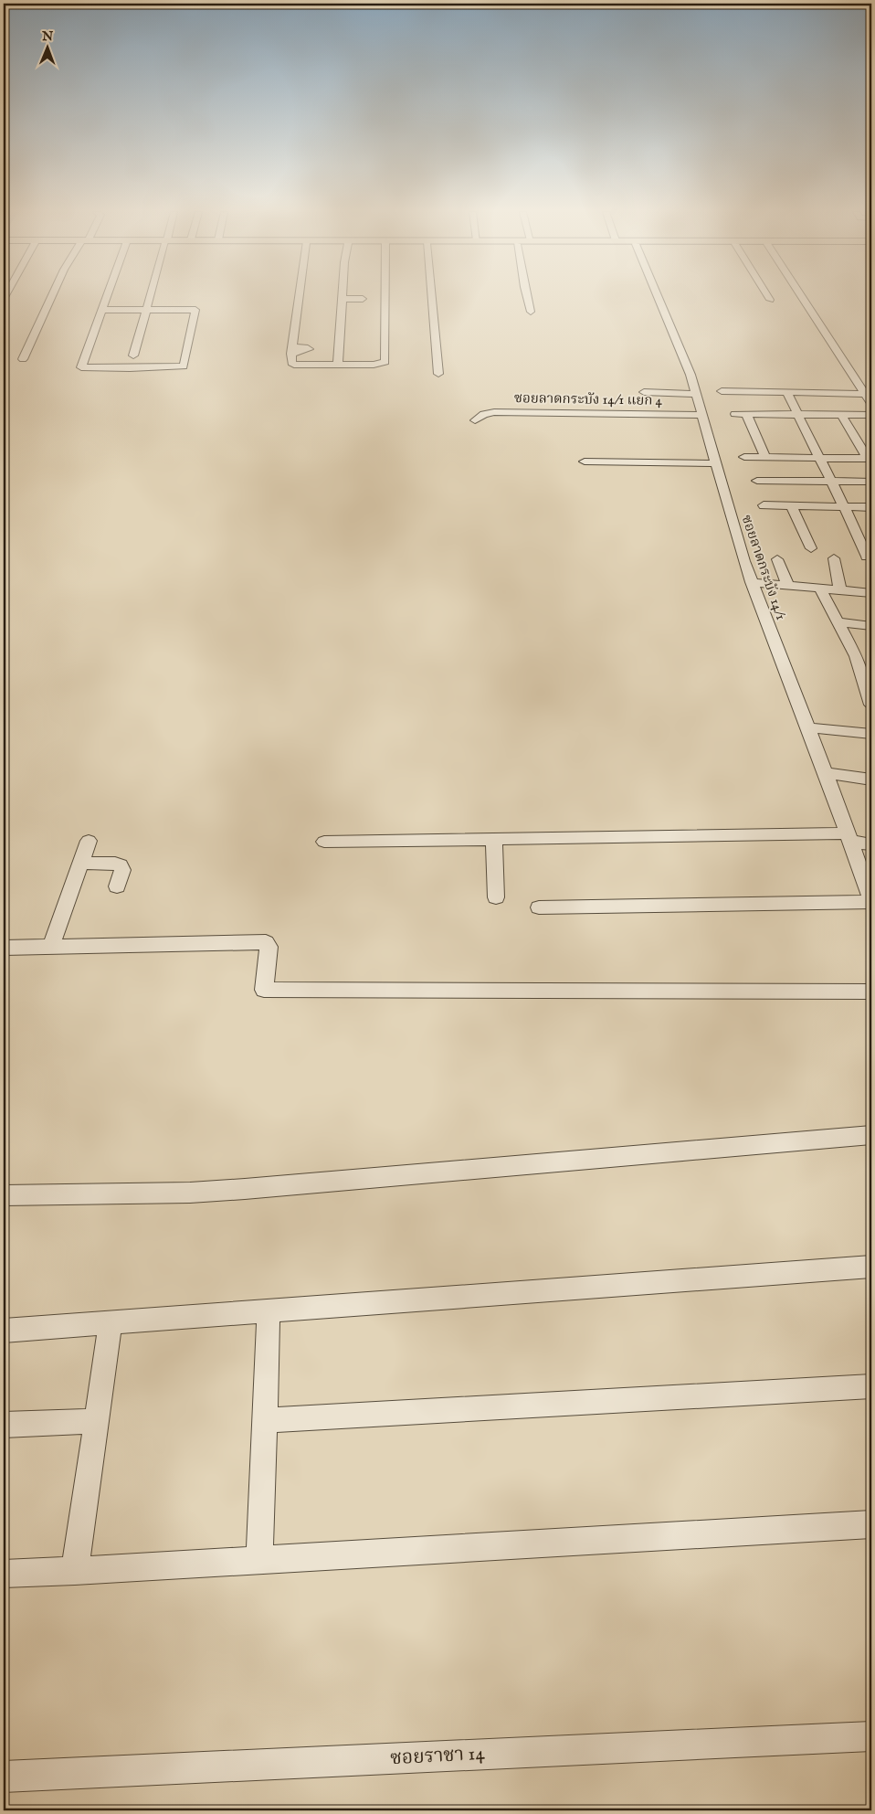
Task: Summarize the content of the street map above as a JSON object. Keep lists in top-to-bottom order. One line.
{"streets":{"street":["ซอยลาดกระบัง 14/1 แยก 4","ซอยลาดกระบัง 14/1","ซอยราชา 14"]},"crossings":[["ซอยลาดกระบัง 14/1 แยก 4","ซอยลาดกระบัง 14/1"]],"north":"top"}
